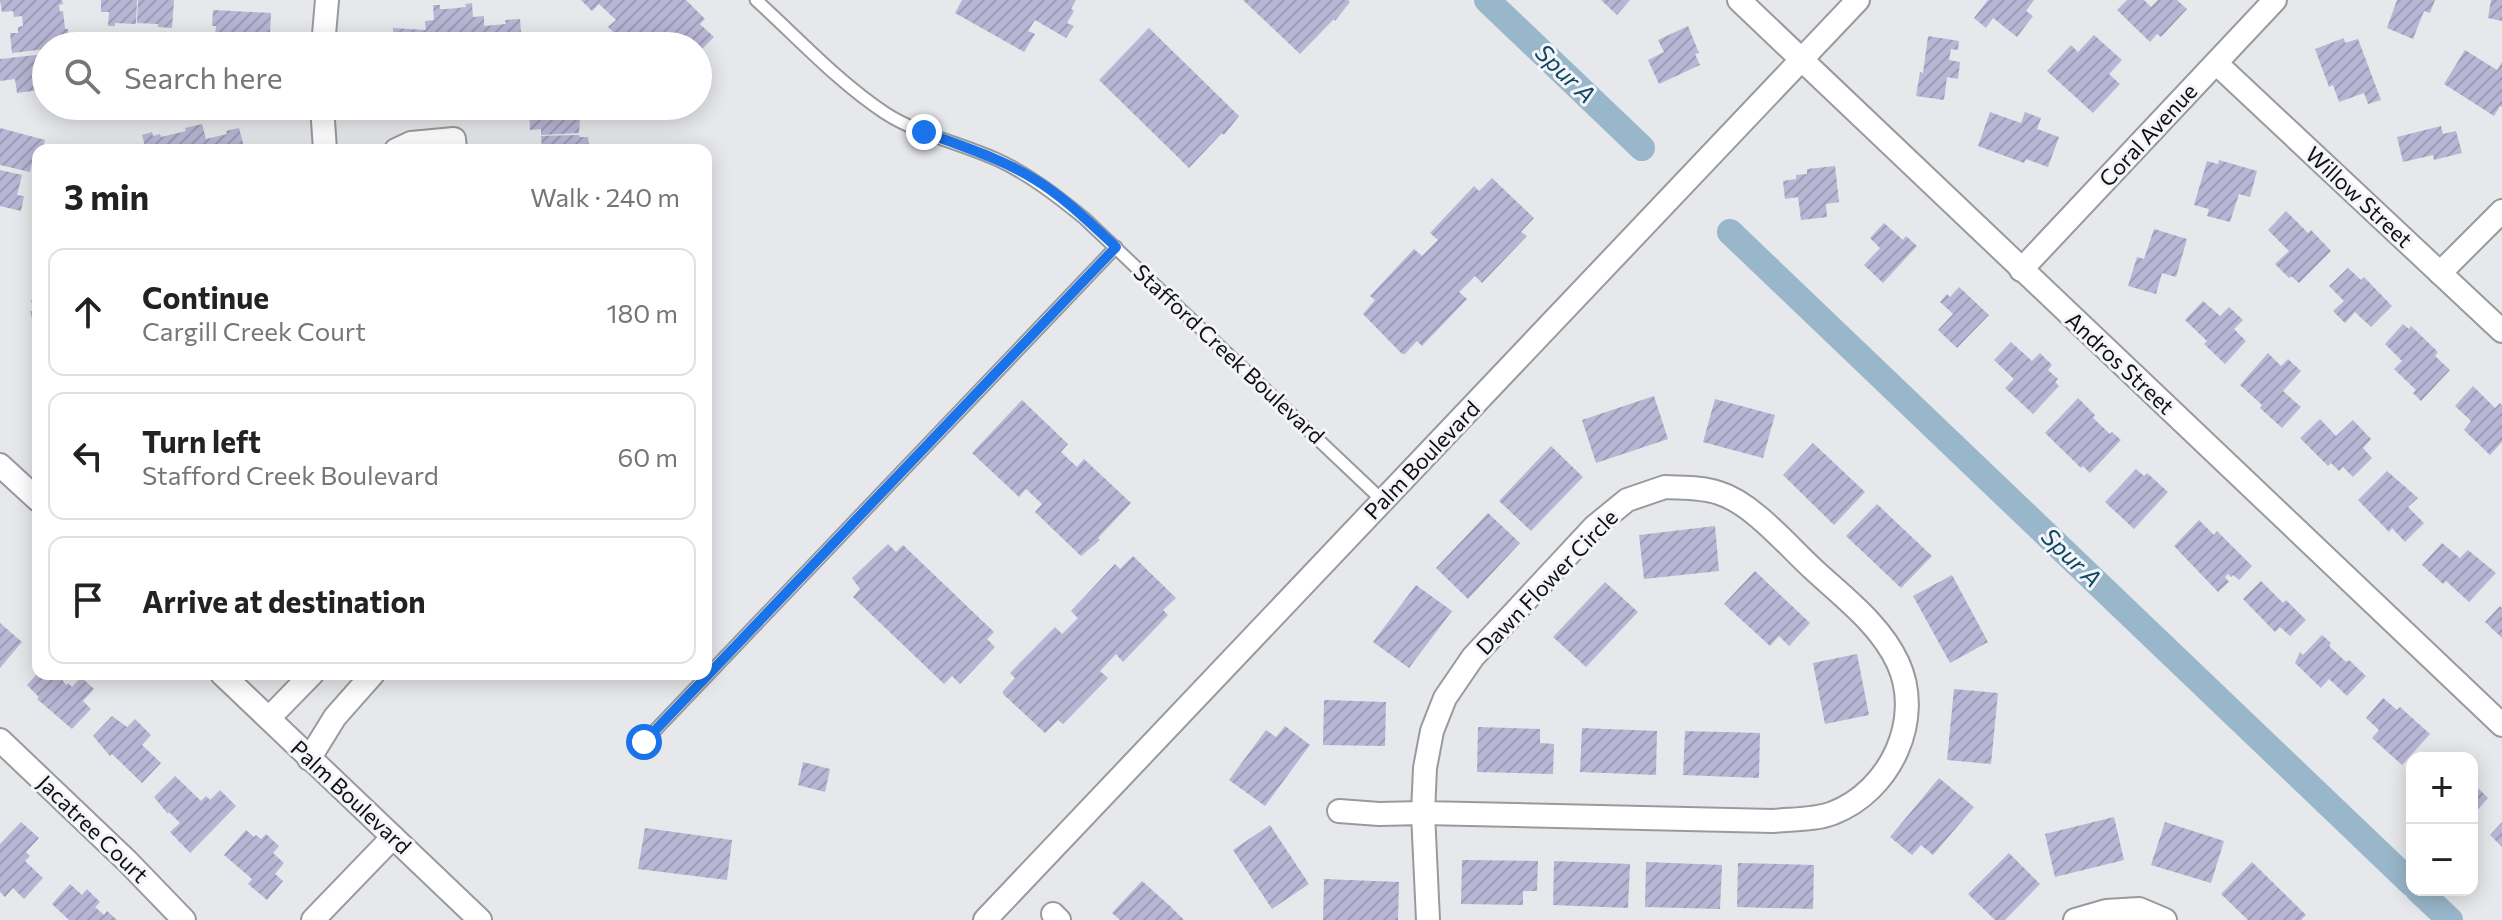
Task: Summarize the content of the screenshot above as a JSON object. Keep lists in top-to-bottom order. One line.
{"streets":{"street":["Coral Avenue","Willow Street","Andros Street","Palm Boulevard","Dawn Flower Circle","Jacatree Court"],"lane":["Stafford Creek Boulevard"]},"crossings":[["Coral Avenue","Willow Street"],["Coral Avenue","Andros Street"],["Stafford Creek Boulevard","Palm Boulevard"],["Andros Street","Palm Boulevard"]],"water":["Spur A"],"page":{"search":"Search here","heading":["3 min","Walk · 240 m"],"list":[["Continue","Cargill Creek Court","180 m"],["Turn left","Stafford Creek Boulevard","60 m"],"Arrive at destination"],"map_buttons":["+","−"]}}
